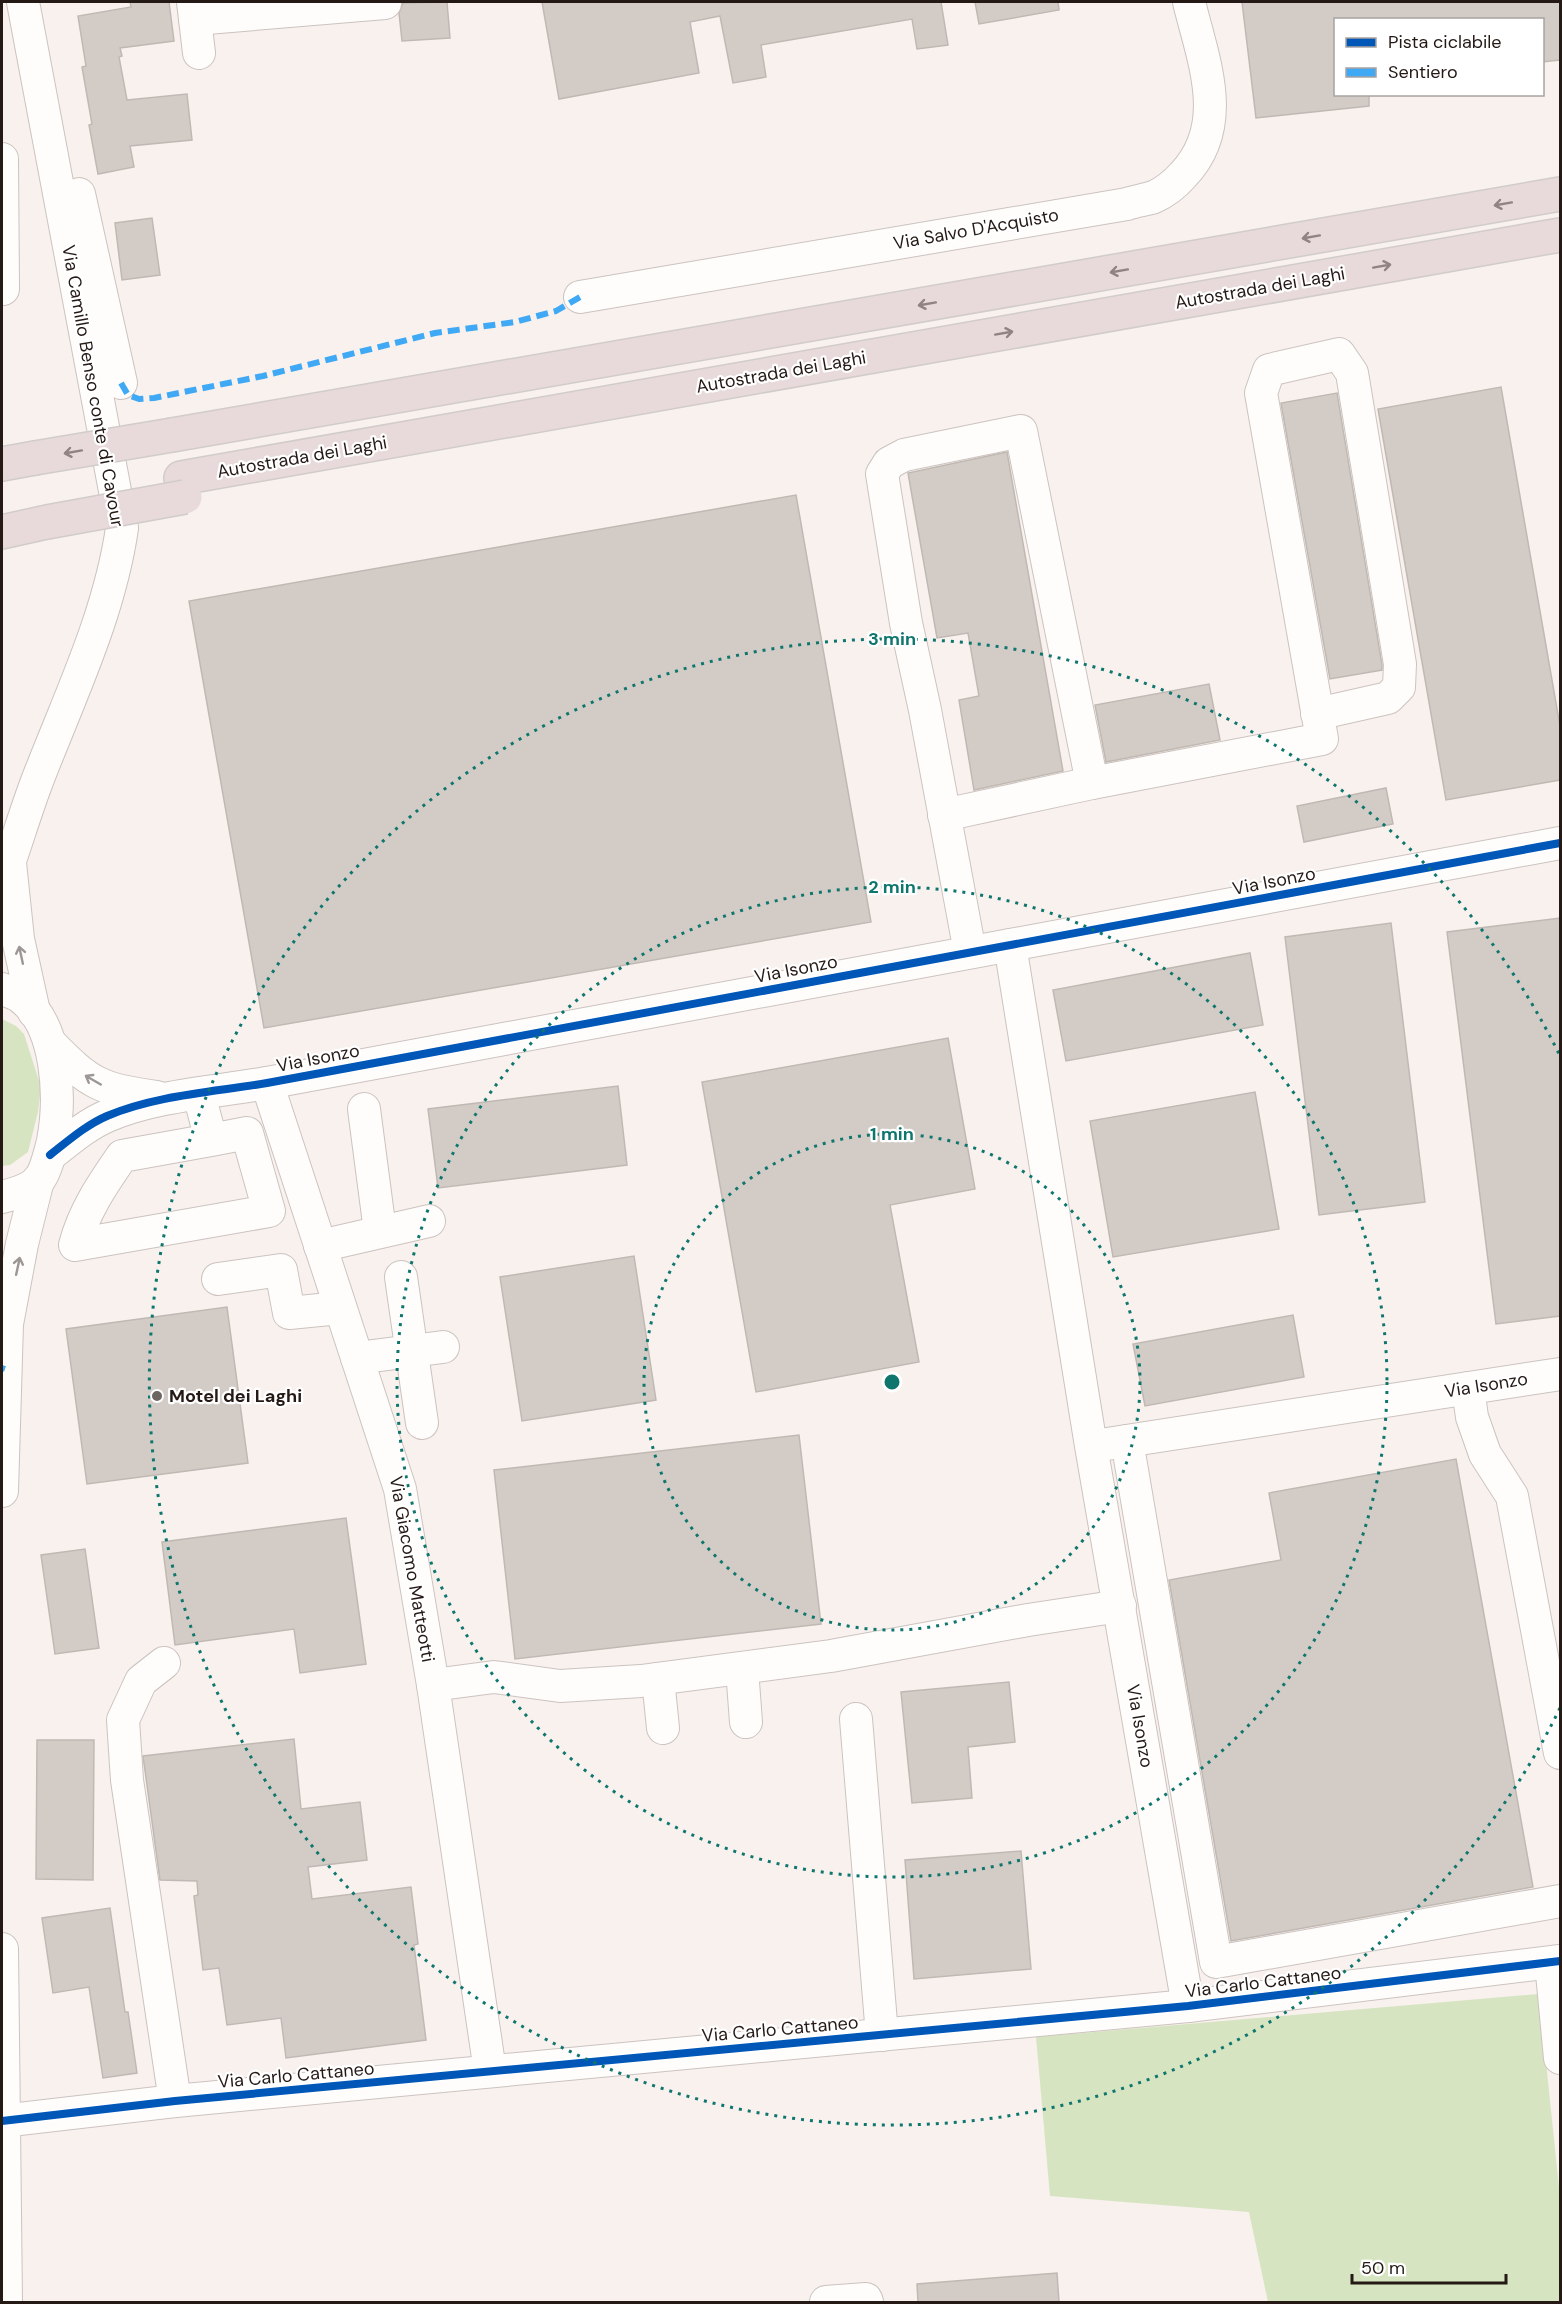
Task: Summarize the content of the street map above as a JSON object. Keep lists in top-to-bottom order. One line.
{"streets":{"highway":["Autostrada dei Laghi"],"street":["Via Salvo D'Acquisto","Via Camillo Benso conte di Cavour","Via Isonzo","Via Giacomo Matteotti","Via Carlo Cattaneo"]},"crossings":[["Via Isonzo","Via Giacomo Matteotti"],["Via Isonzo","Via Carlo Cattaneo"],["Via Giacomo Matteotti","Via Carlo Cattaneo"]],"places":["Motel dei Laghi"],"legend":["Pista ciclabile","Sentiero"],"scale_bar":"50 m","rings":["3 min","2 min","1 min"]}
